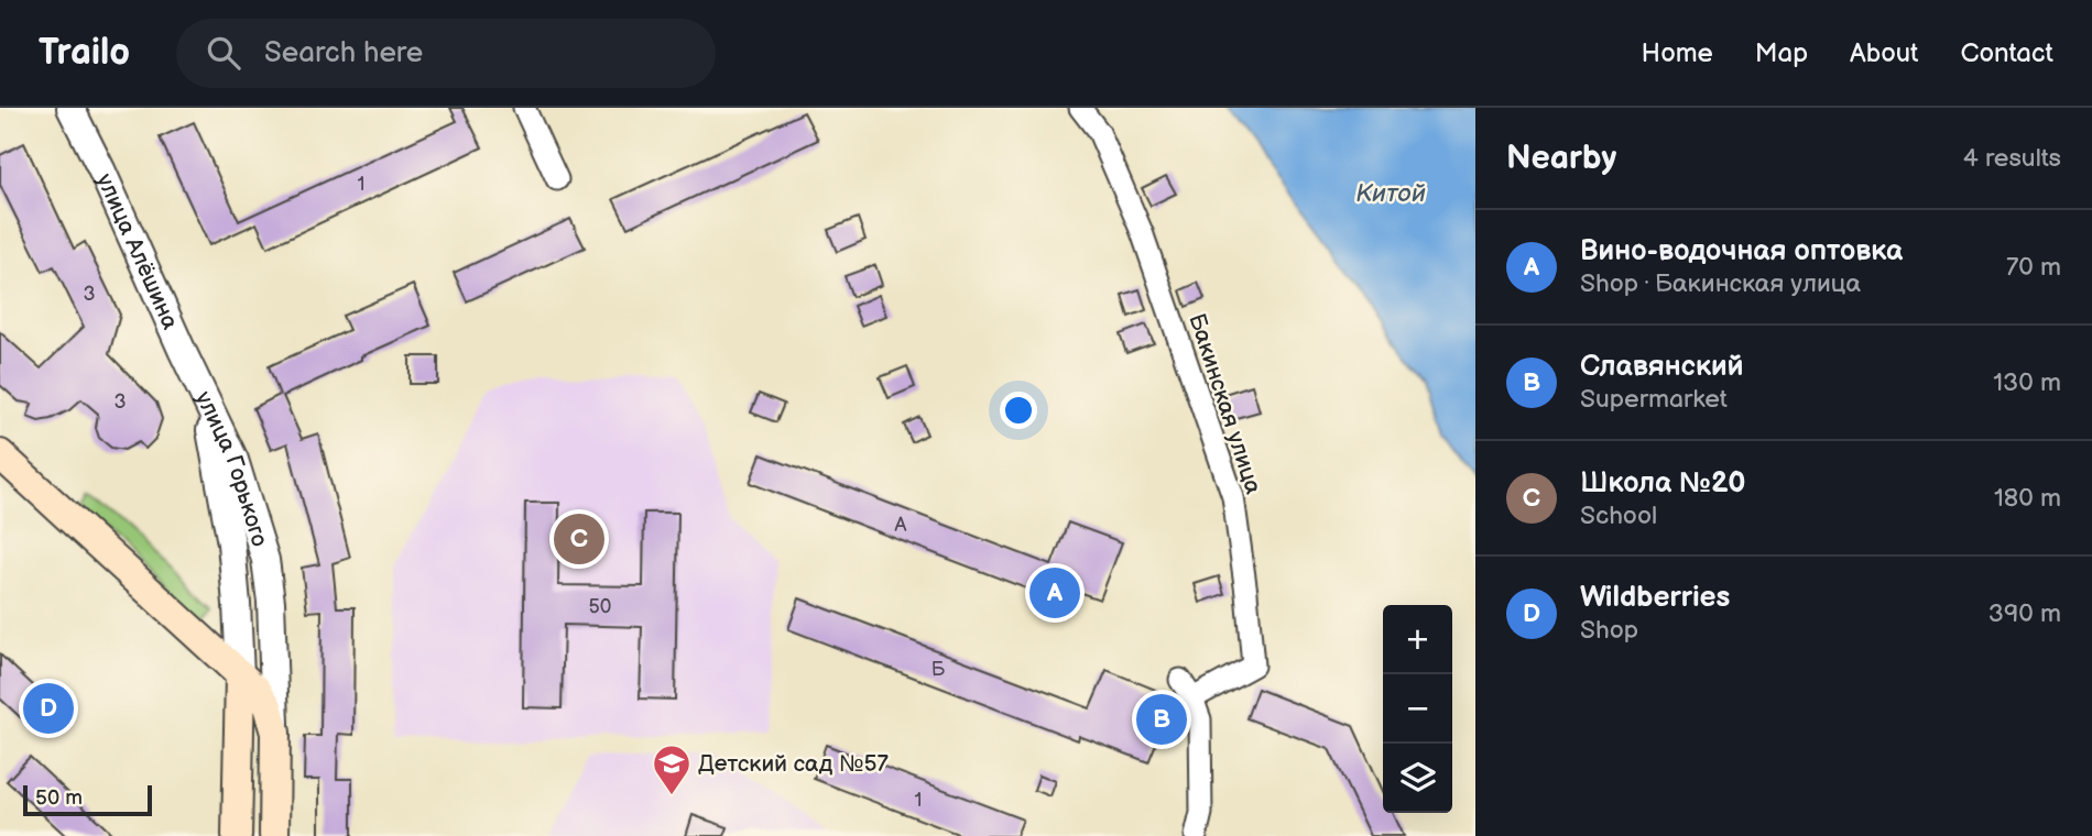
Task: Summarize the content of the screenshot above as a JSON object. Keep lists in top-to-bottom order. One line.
{"streets":{"main road":["улица Горького"],"street":["улица Алёшина","Бакинская улица"]},"crossings":[["улица Алёшина","улица Горького"]],"water":["Китой"],"places":{"school or university":["Детский сад №57"]},"house_numbers":["1","3","3","А","50","Б","1"],"scale_bar":"50 m","page":{"header":"Trailo","search":"Search here","nav":["Home","Map","About","Contact"],"heading":["Nearby","4 results"],"list":[{"mark":"A","name":"Вино-водочная оптовка","note":"Shop · Бакинская улица","value":"70 m"},{"mark":"B","name":"Славянский","note":"Supermarket","value":"130 m"},{"mark":"C","name":"Школа №20","note":"School","value":"180 m"},{"mark":"D","name":"Wildberries","note":"Shop","value":"390 m"}],"pins":["C","A","D","B"],"map_buttons":["+","−"],"scale":"50 m"}}
